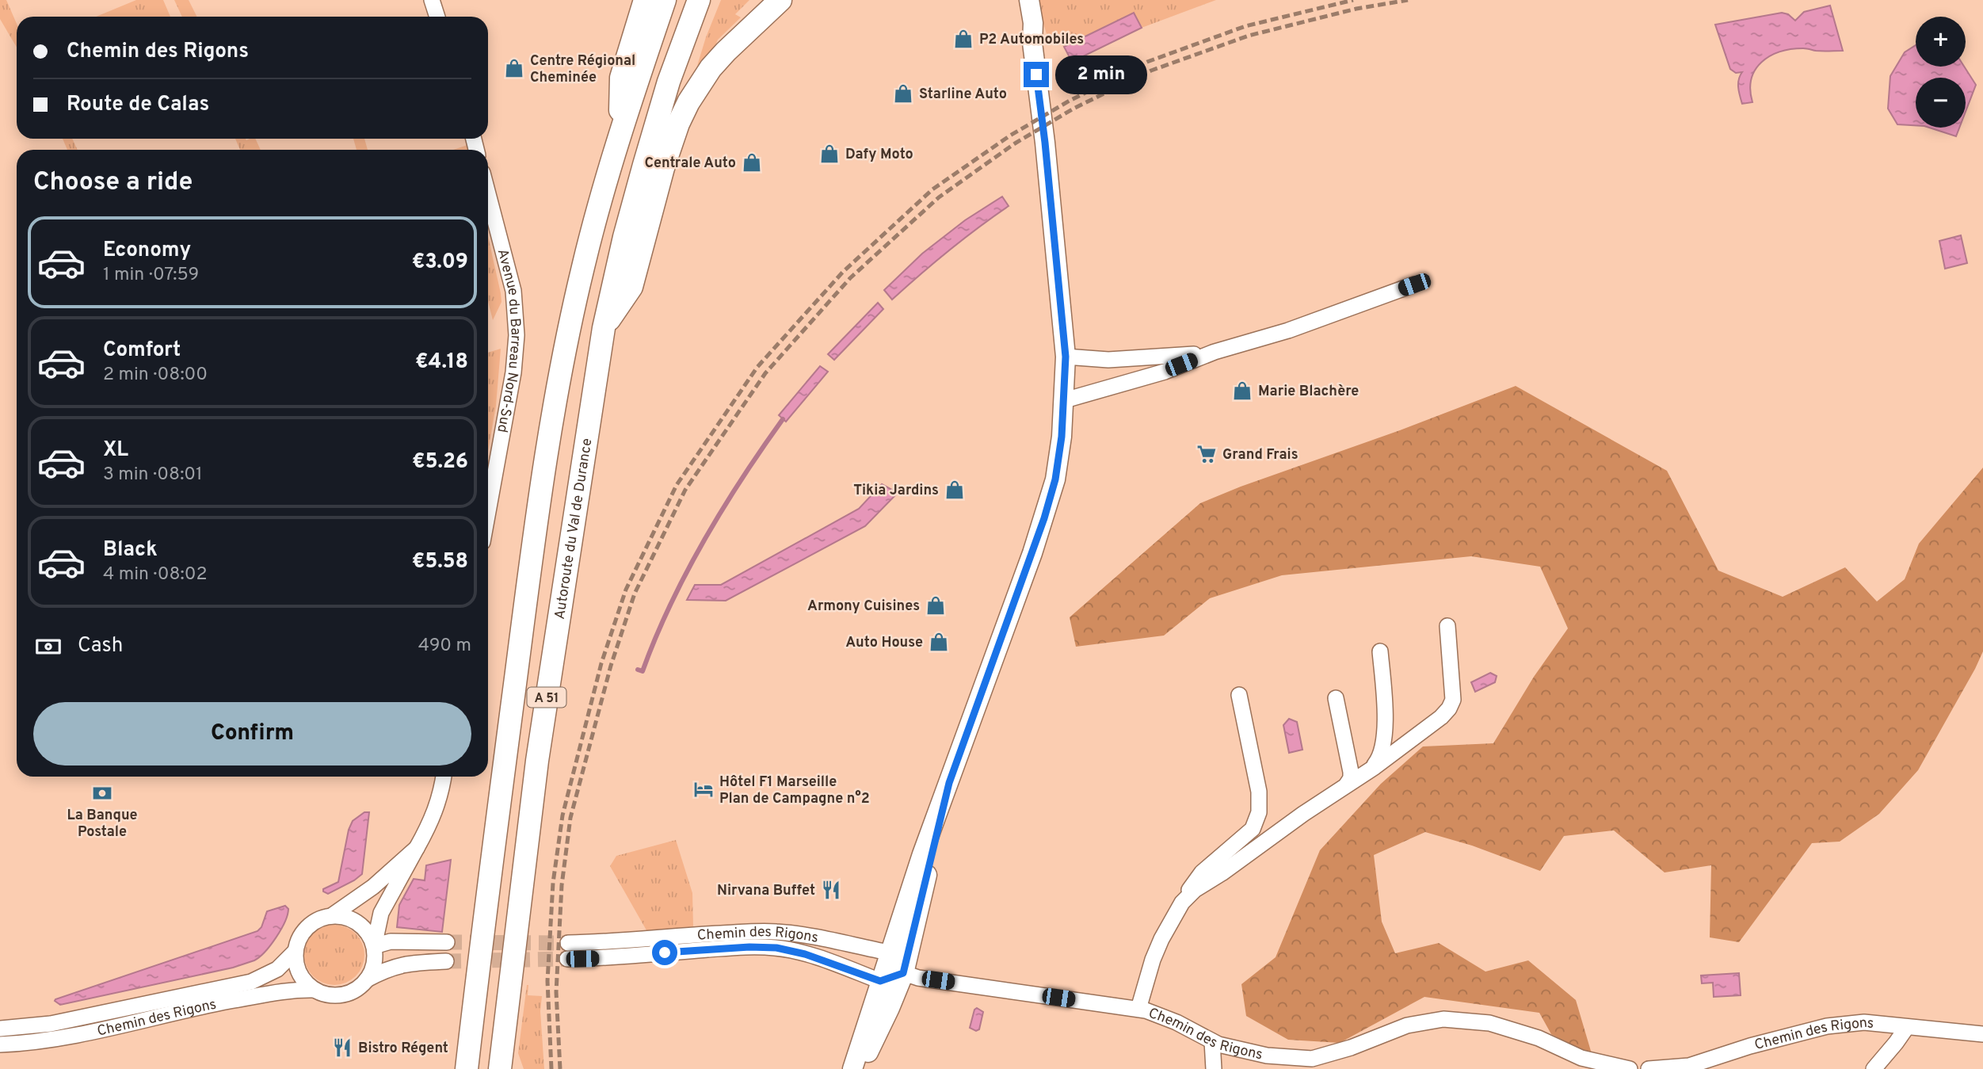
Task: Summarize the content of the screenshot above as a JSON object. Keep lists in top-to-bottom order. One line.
{"streets":{"highway":["Autoroute du Val de Durance","A 51"],"street":["Avenue du Barreau Nord-Sud","Chemin des Rigons"]},"places":{"shop":["P2 Automobiles","Centre Régional Cheminée","Starline Auto","Dafy Moto","Centrale Auto","Marie Blachère","Tikia Jardins","Armony Cuisines","Auto House"],"supermarket":["Grand Frais"],"hotel":["Hôtel F1 Marseille Plan de Campagne n°2"],"bank":["La Banque Postale"],"restaurant":["Nirvana Buffet","Bistro Régent"]},"page":{"map_buttons":["+","−"],"banner":["Chemin des Rigons","Route de Calas"],"bubble":"2 min","heading":"Choose a ride","list":[{"name":"Economy","note":"1 min · 07:59","value":"€3.09"},{"name":"Comfort","note":"2 min · 08:00","value":"€4.18"},{"name":"XL","note":"3 min · 08:01","value":"€5.26"},{"name":"Black","note":"4 min · 08:02","value":"€5.58"}],"pay":["Cash","490 m"],"buttons":"Confirm"}}
